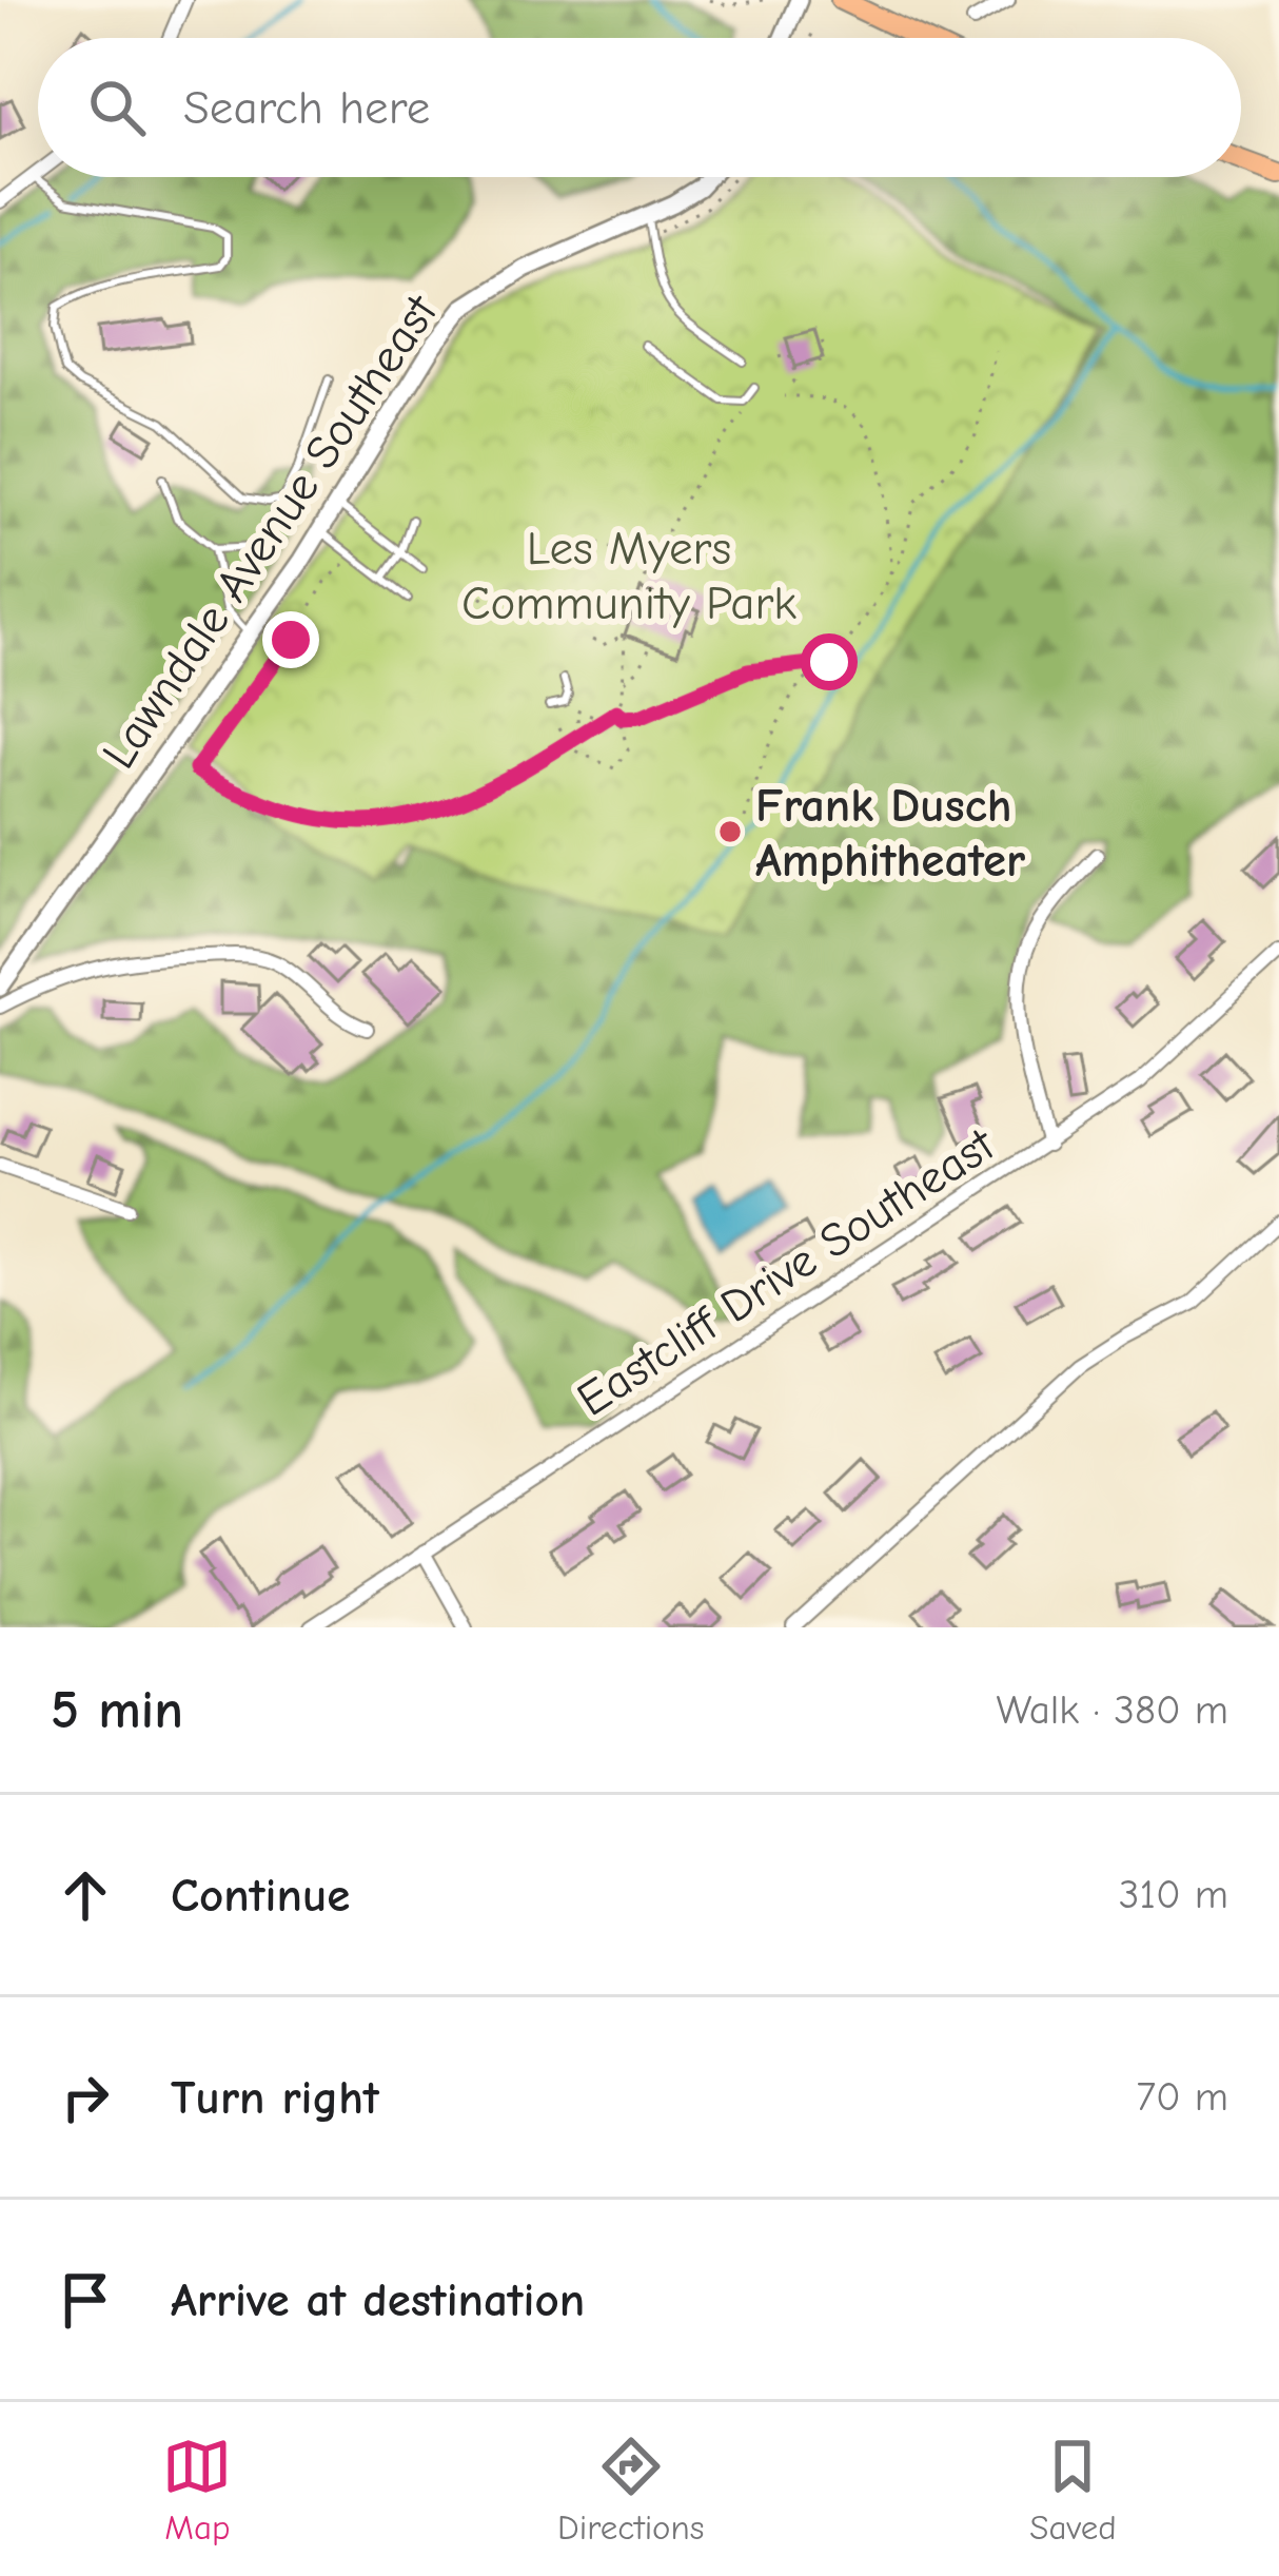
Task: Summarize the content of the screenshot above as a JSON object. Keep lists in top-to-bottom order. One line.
{"streets":{"street":["Lawndale Avenue Southeast","Eastcliff Drive Southeast"]},"parks":["Les Myers Community Park"],"places":["Frank Dusch Amphitheater"],"page":{"search":"Search here","heading":["5 min","Walk · 380 m"],"list":[["Continue","310 m"],["Turn right","70 m"],"Arrive at destination"],"nav":["Map","Directions","Saved"]}}
